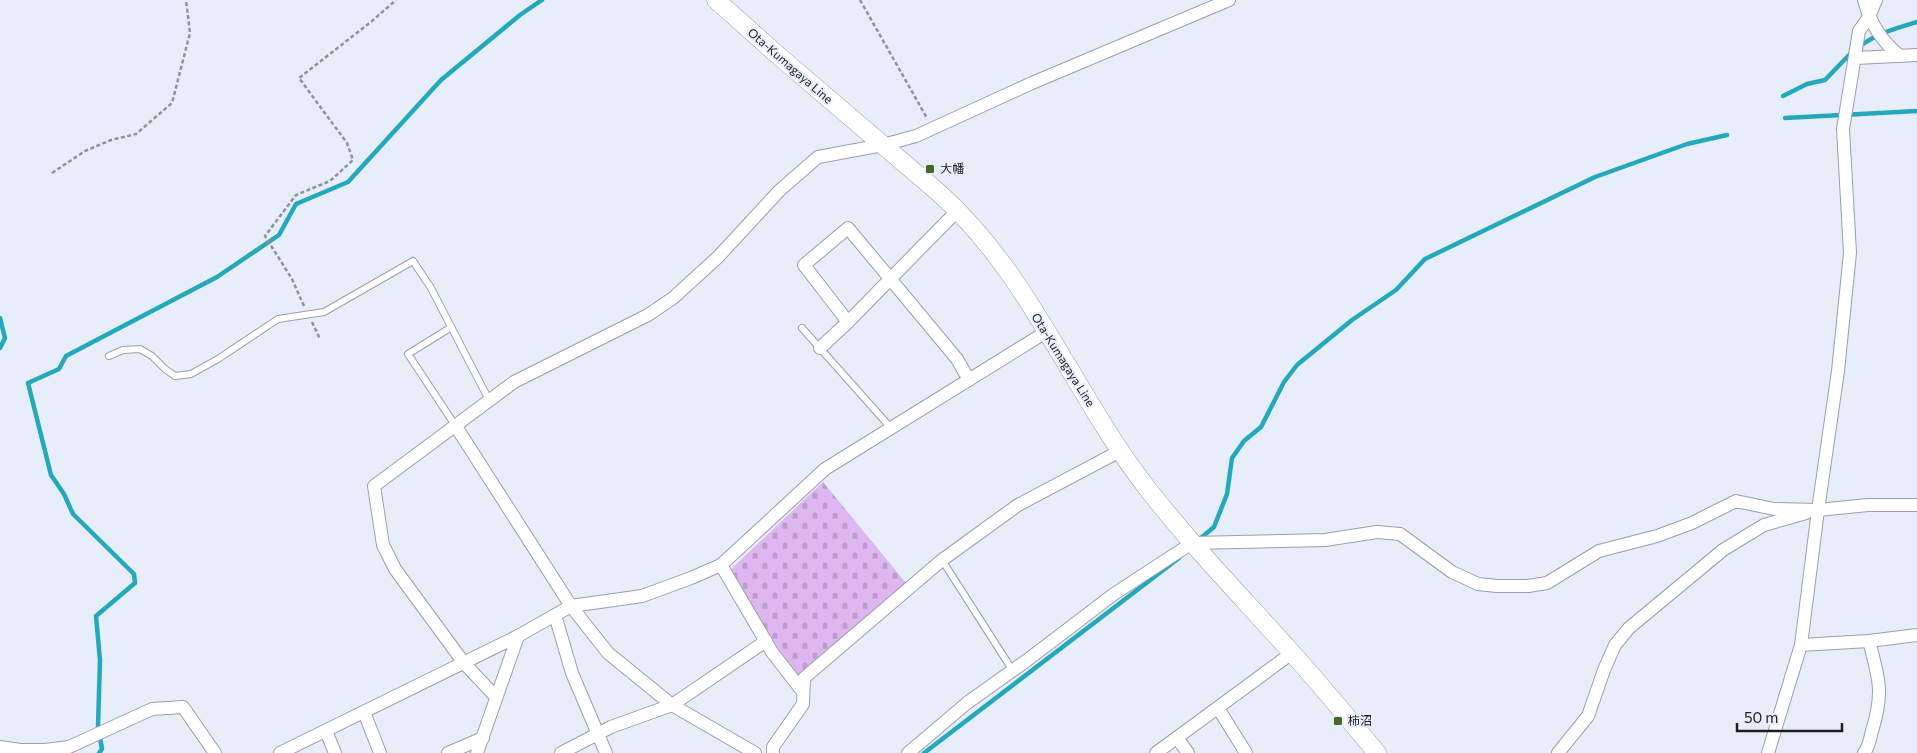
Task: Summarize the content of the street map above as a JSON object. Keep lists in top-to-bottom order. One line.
{"streets":{"main road":["Ota-Kumagaya Line"]},"places":{"transit":["大幡","柿沼"]},"scale_bar":"50 m"}
